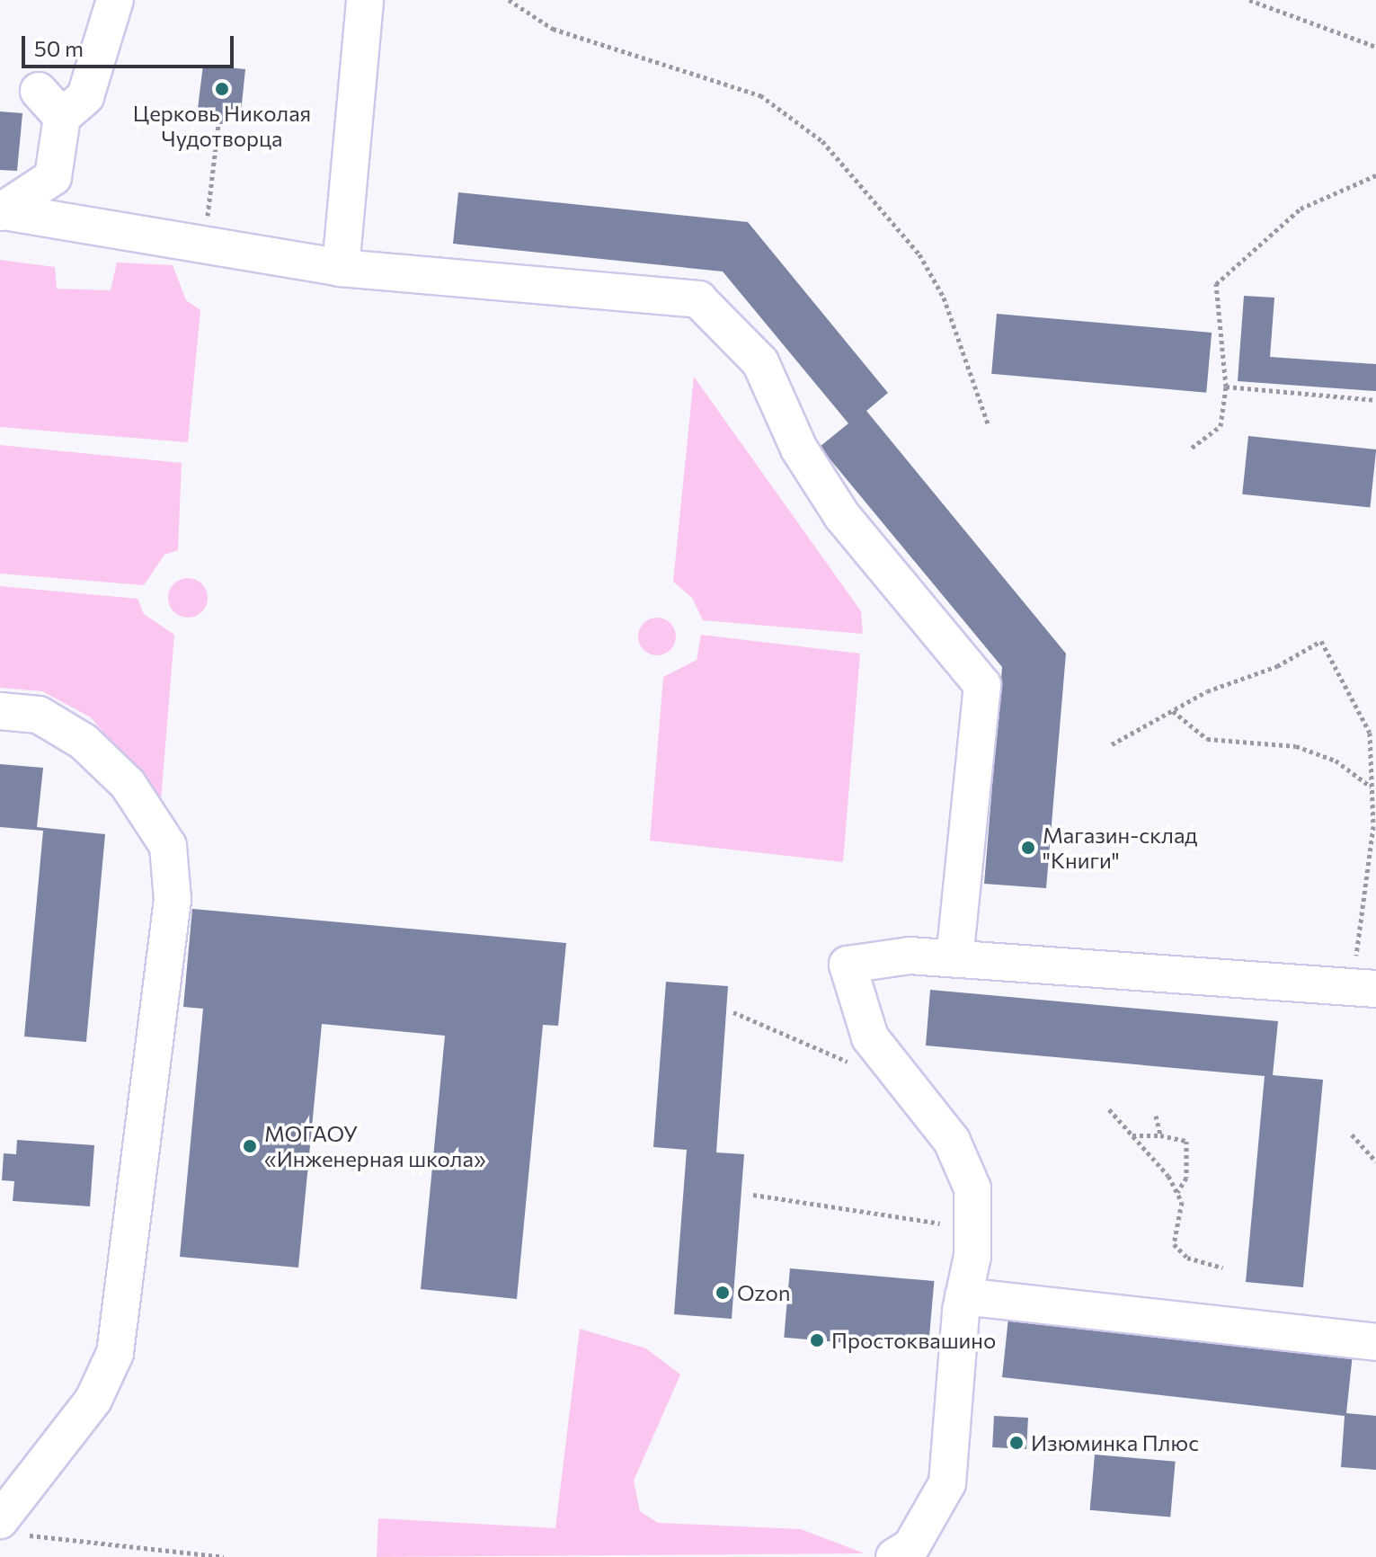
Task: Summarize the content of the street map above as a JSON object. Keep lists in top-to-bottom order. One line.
{"places":["Церковь Николая Чудотворца","Магазин-склад \"Книги\"","МОГАОУ «Инженерная школа»","Ozon","Простоквашино","Изюминка Плюс"],"scale_bar":"50 m"}
